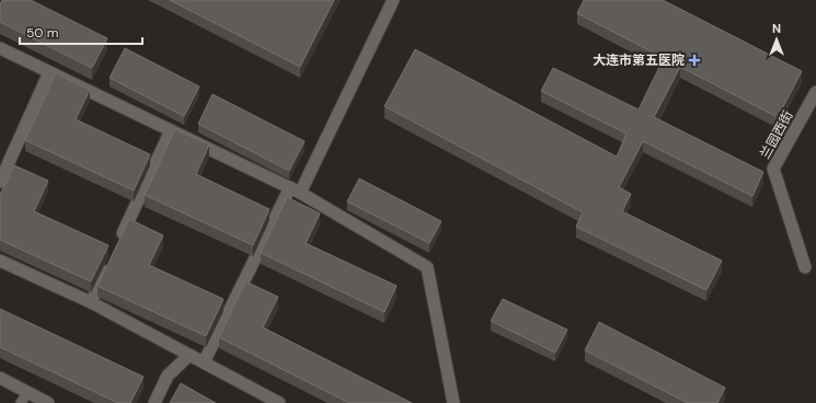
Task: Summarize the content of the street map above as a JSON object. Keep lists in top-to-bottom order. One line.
{"streets":{"street":["兰园西街"]},"places":{"health":["大连市第五医院"]},"scale_bar":"50 m","north":"top"}
